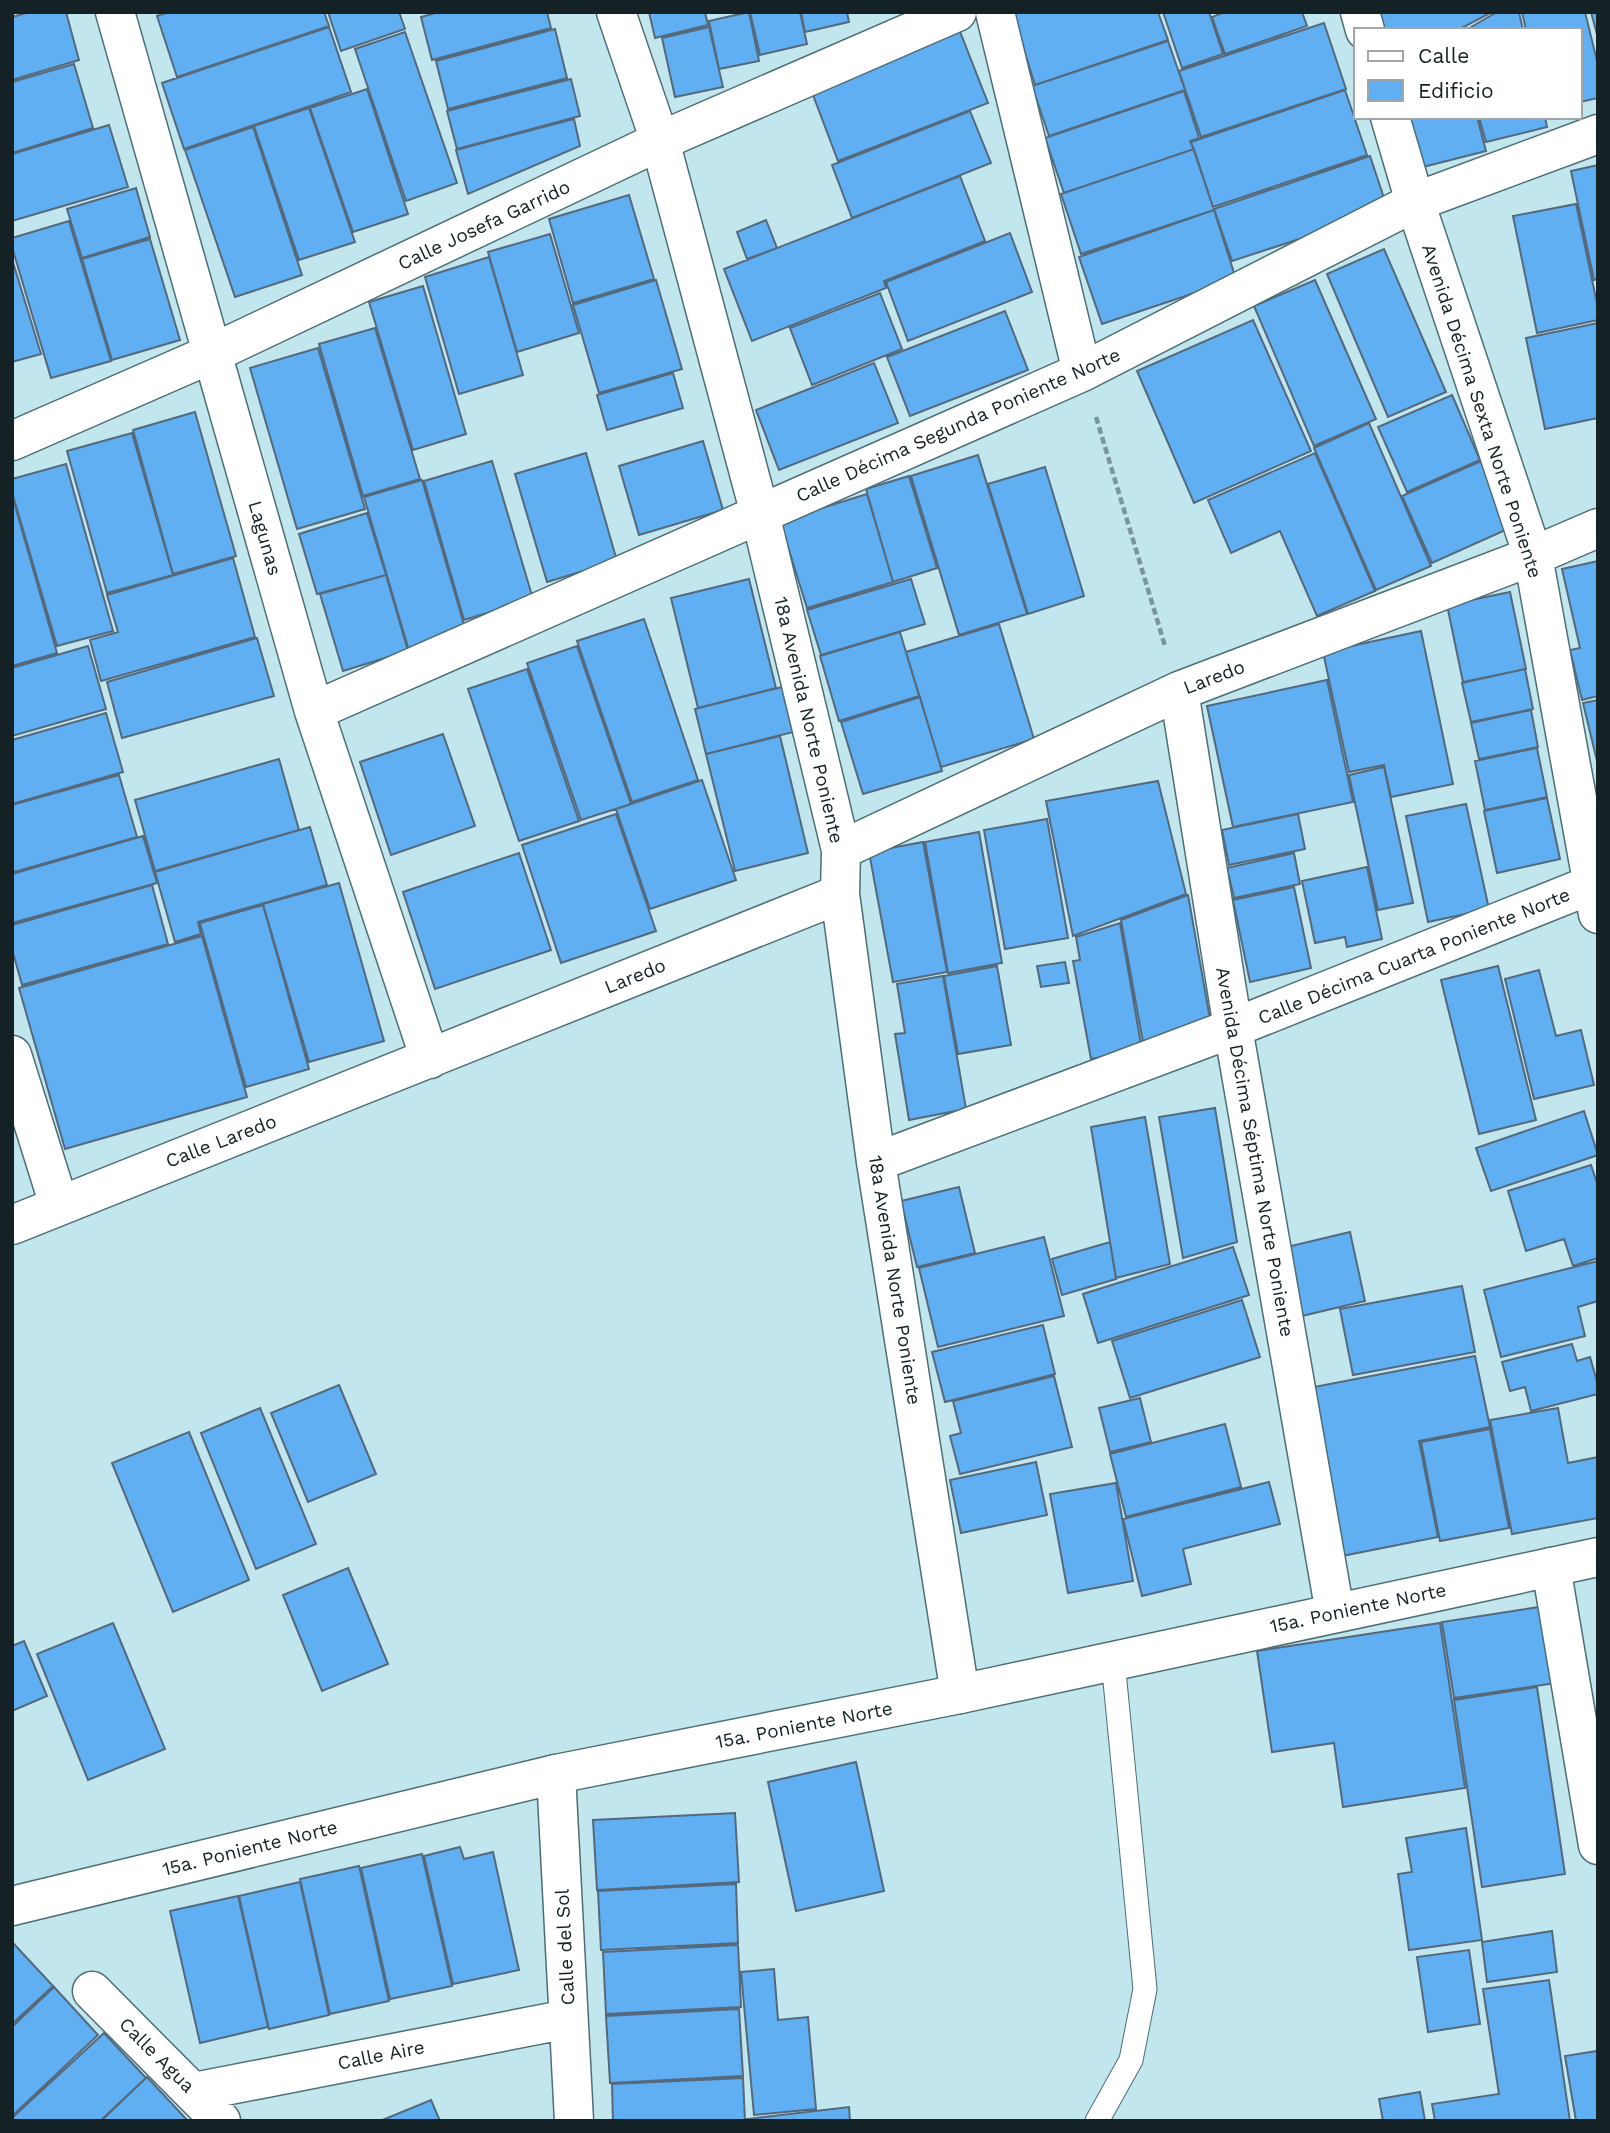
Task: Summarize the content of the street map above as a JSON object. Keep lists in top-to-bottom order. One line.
{"streets":{"street":["Calle Josefa Garrido","Avenida Décima Sexta Norte Poniente","Calle Décima Segunda Poniente Norte","Lagunas","Laredo","18a Avenida Norte Poniente","Calle Décima Cuarta Poniente Norte","Calle Laredo","Avenida Décima Séptima Norte Poniente","15a. Poniente Norte","Calle del Sol","Calle Agua","Calle Aire"]},"crossings":[["Calle Josefa Garrido","Lagunas"],["Calle Josefa Garrido","18a Avenida Norte Poniente"],["Avenida Décima Sexta Norte Poniente","Calle Décima Segunda Poniente Norte"],["Avenida Décima Sexta Norte Poniente","Laredo"],["Avenida Décima Sexta Norte Poniente","Calle Décima Cuarta Poniente Norte"],["Calle Décima Segunda Poniente Norte","Lagunas"],["Calle Décima Segunda Poniente Norte","18a Avenida Norte Poniente"],["Lagunas","Laredo"],["Lagunas","Calle Laredo"],["Laredo","18a Avenida Norte Poniente"],["Laredo","Calle Laredo"],["Laredo","Avenida Décima Séptima Norte Poniente"],["18a Avenida Norte Poniente","Calle Décima Cuarta Poniente Norte"],["18a Avenida Norte Poniente","15a. Poniente Norte"],["Calle Décima Cuarta Poniente Norte","Avenida Décima Séptima Norte Poniente"],["Avenida Décima Séptima Norte Poniente","15a. Poniente Norte"],["15a. Poniente Norte","Calle del Sol"],["Calle del Sol","Calle Aire"],["Calle Agua","Calle Aire"]],"legend":["Calle","Edificio"]}
